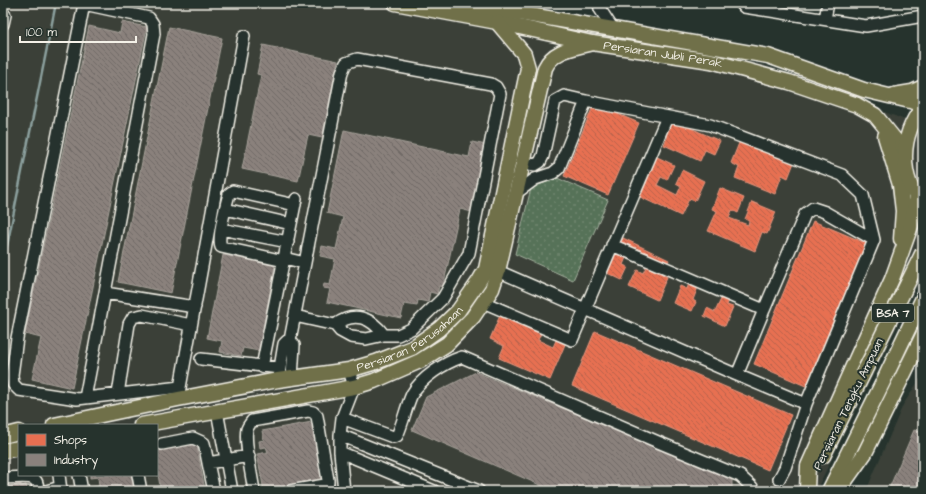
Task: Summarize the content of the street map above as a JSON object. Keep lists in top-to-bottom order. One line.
{"streets":{"main road":["Persiaran Jubli Perak","BSA 7","Persiaran Perusahaan","Persiaran Tengku Ampuan"]},"crossings":[["Persiaran Jubli Perak","Persiaran Perusahaan"]],"legend":["Shops","Industry"],"scale_bar":"100 m"}
